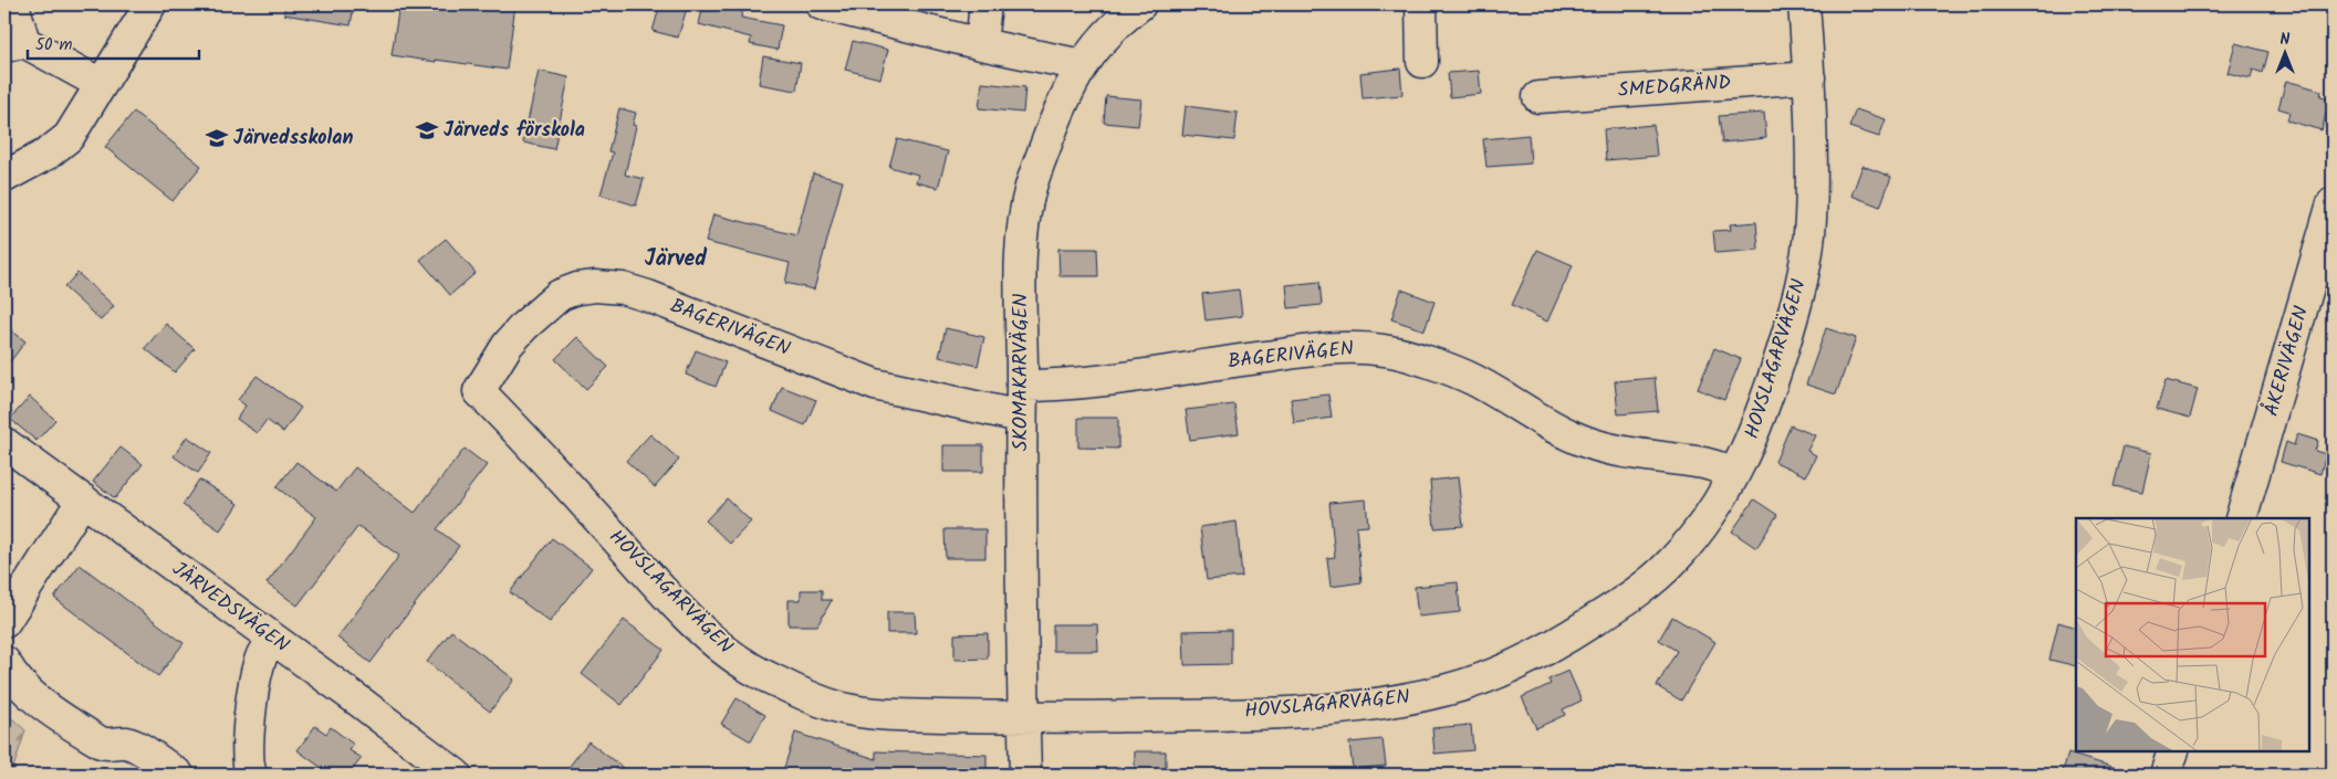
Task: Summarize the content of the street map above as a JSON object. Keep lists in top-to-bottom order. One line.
{"streets":{"street":["SMEDGRÄND","BAGERIVÄGEN","HOVSLAGARVÄGEN","ÅKERIVÄGEN","SKOMAKARVÄGEN","JÄRVEDSVÄGEN"]},"crossings":[["SMEDGRÄND","HOVSLAGARVÄGEN"],["BAGERIVÄGEN","HOVSLAGARVÄGEN"],["BAGERIVÄGEN","SKOMAKARVÄGEN"],["HOVSLAGARVÄGEN","SKOMAKARVÄGEN"]],"districts":["Järved"],"places":{"school or university":["Järveds förskola","Järvedsskolan"]},"scale_bar":"50 m","north":"top"}
